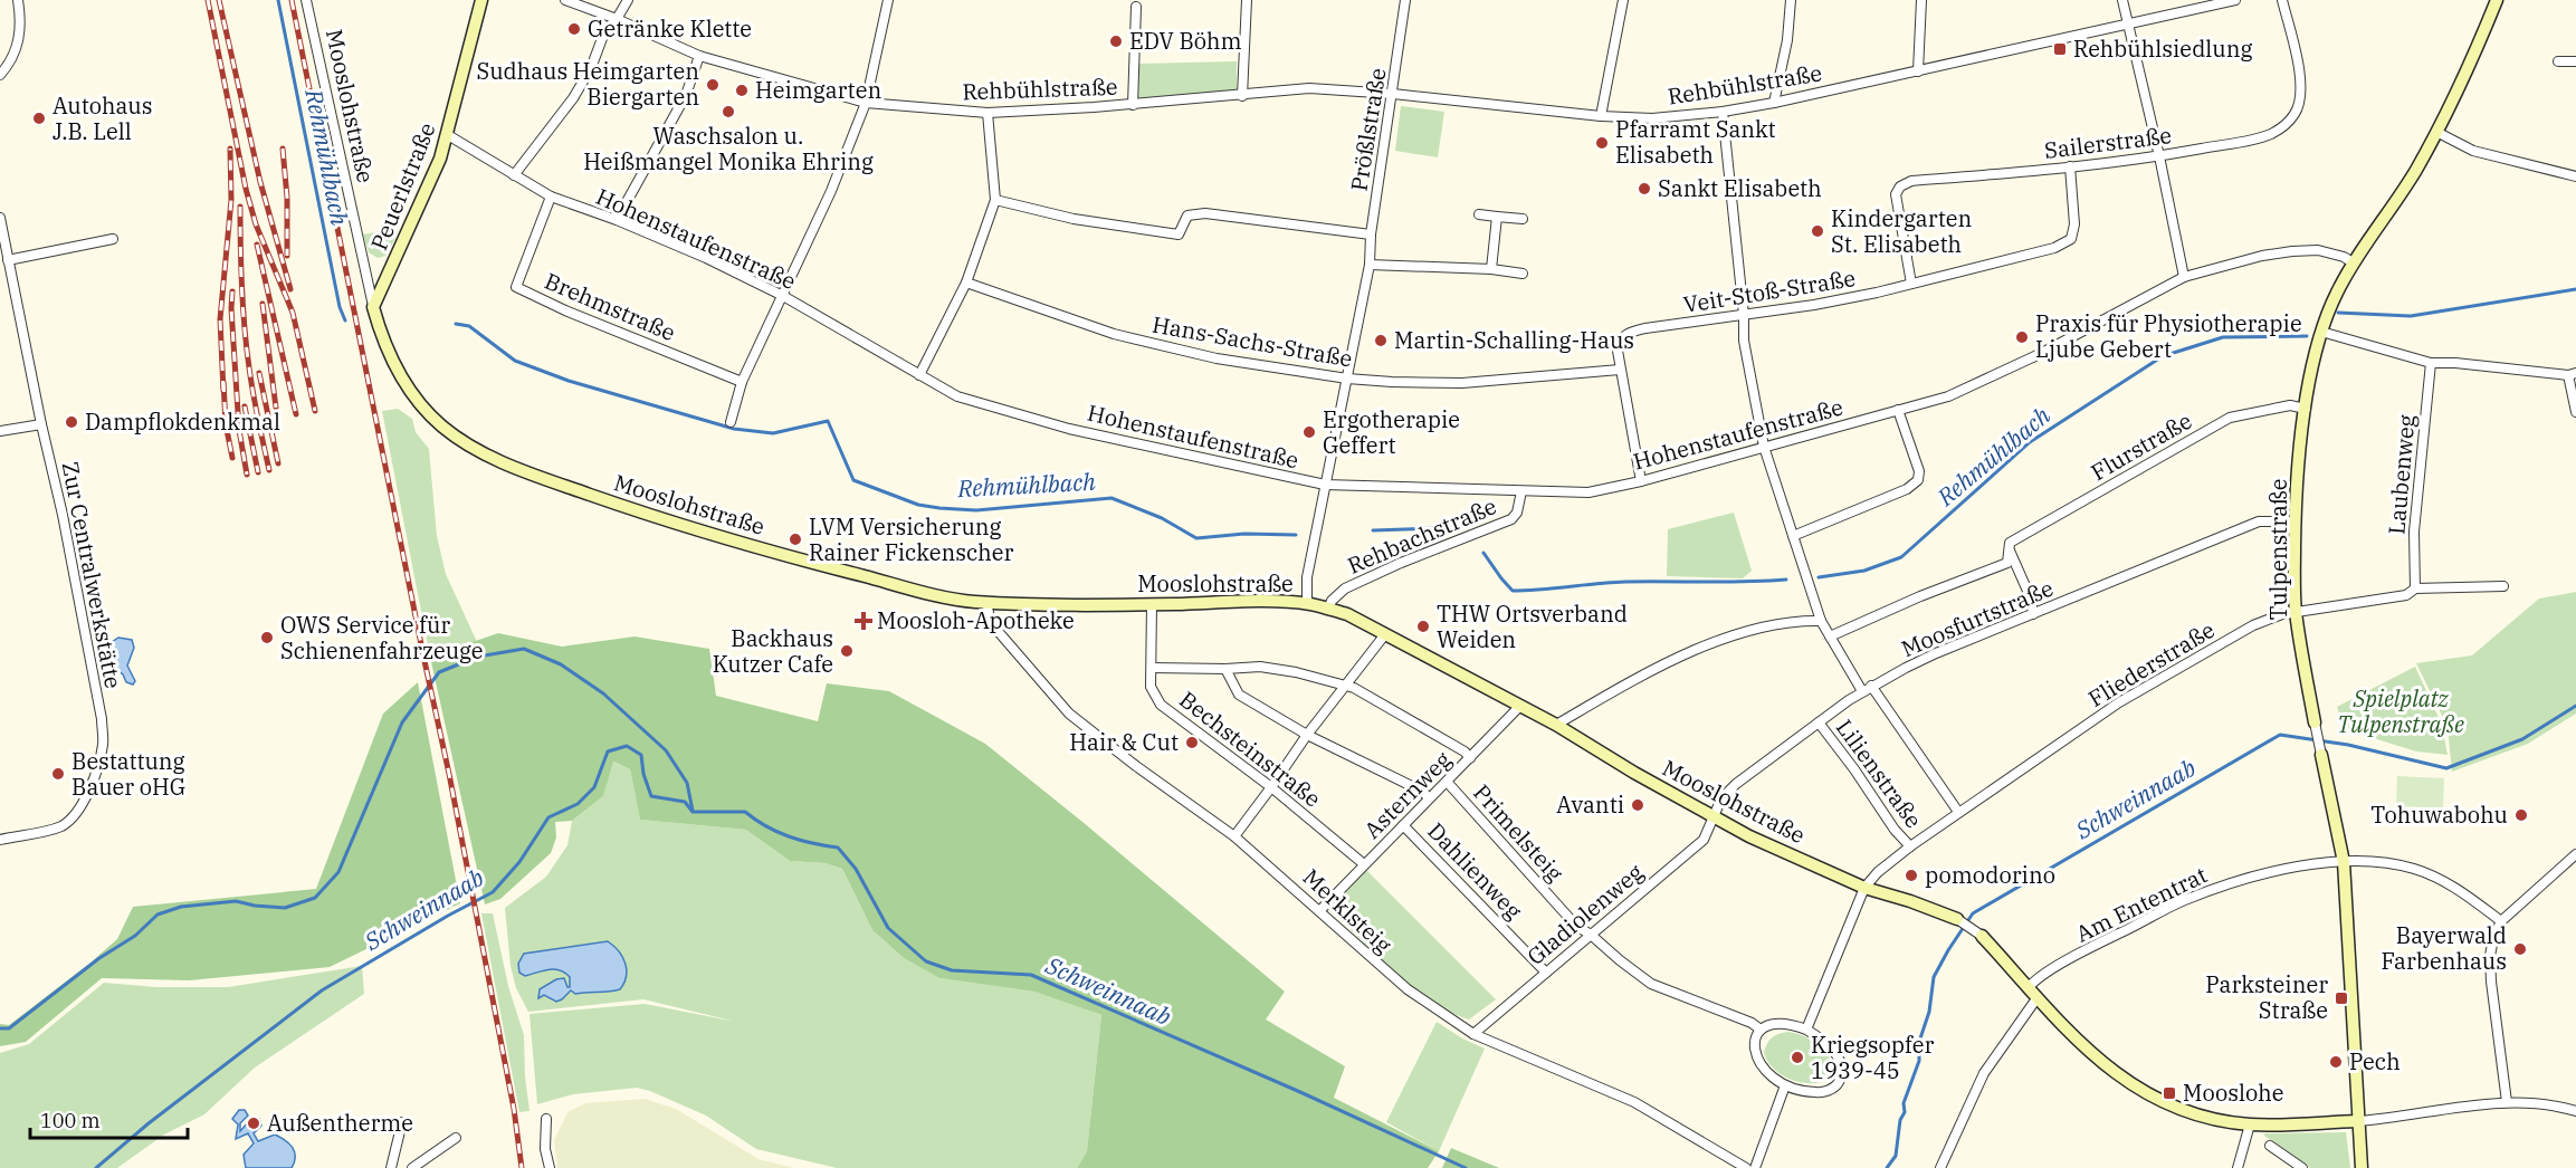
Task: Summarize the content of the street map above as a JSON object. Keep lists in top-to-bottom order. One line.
{"streets":{"street":["Rehbühlstraße","Mooslohstraße","Prößlstraße","Sailerstraße","Peuerlstraße","Hohenstaufenstraße","Veit-Stoß-Straße","Brehmstraße","Hans-Sachs-Straße","Flurstraße","Laubenweg","Rehbachstraße","Tulpenstraße","Zur Centralwerkstätte","Moosfurtstraße","Fliederstraße","Bechsteinstraße","Lilienstraße","Asternweg","Primelsteig","Dahlienweg","Am Ententrat","Merklsteig","Gladiolenweg"]},"crossings":[["Rehbühlstraße","Prößlstraße"],["Mooslohstraße","Prößlstraße"],["Mooslohstraße","Peuerlstraße"],["Mooslohstraße","Rehbachstraße"],["Mooslohstraße","Tulpenstraße"],["Mooslohstraße","Moosfurtstraße"],["Mooslohstraße","Fliederstraße"],["Mooslohstraße","Bechsteinstraße"],["Mooslohstraße","Asternweg"],["Mooslohstraße","Am Ententrat"],["Mooslohstraße","Merklsteig"],["Mooslohstraße","Gladiolenweg"],["Prößlstraße","Hohenstaufenstraße"],["Prößlstraße","Hans-Sachs-Straße"],["Sailerstraße","Veit-Stoß-Straße"],["Peuerlstraße","Hohenstaufenstraße"],["Hohenstaufenstraße","Veit-Stoß-Straße"],["Hohenstaufenstraße","Brehmstraße"],["Hohenstaufenstraße","Rehbachstraße"],["Hohenstaufenstraße","Tulpenstraße"],["Veit-Stoß-Straße","Hans-Sachs-Straße"],["Flurstraße","Tulpenstraße"],["Laubenweg","Fliederstraße"],["Tulpenstraße","Moosfurtstraße"],["Tulpenstraße","Fliederstraße"],["Tulpenstraße","Am Ententrat"],["Moosfurtstraße","Lilienstraße"],["Moosfurtstraße","Gladiolenweg"],["Fliederstraße","Lilienstraße"],["Bechsteinstraße","Asternweg"],["Asternweg","Primelsteig"],["Asternweg","Dahlienweg"],["Asternweg","Merklsteig"],["Primelsteig","Gladiolenweg"],["Dahlienweg","Gladiolenweg"],["Merklsteig","Gladiolenweg"]],"water":["Rehmühlbach","Schweinnaab"],"parks":["Spielplatz Tulpenstraße"],"places":{"other":["Getränke Klette","EDV Böhm","Sudhaus Heimgarten Biergarten","Heimgarten","Waschsalon u. Heißmangel Monika Ehring","Autohaus J.B. Lell","Pfarramt Sankt Elisabeth","Sankt Elisabeth","Kindergarten St. Elisabeth","Praxis für Physiotherapie Ljube Gebert","Martin-Schalling-Haus","Dampflokdenkmal","Ergotherapie Geffert","LVM Versicherung Rainer Fickenscher","THW Ortsverband Weiden","OWS Service für Schienenfahrzeuge","Backhaus Kutzer Cafe","Hair & Cut","Bestattung Bauer oHG","Avanti","Tohuwabohu","pomodorino","Bayerwald Farbenhaus","Kriegsopfer 1939-45","Pech","Außentherme"],"transit":["Rehbühlsiedlung","Parksteiner Straße","Mooslohe"],"health":["Moosloh-Apotheke"]},"scale_bar":"100 m"}
